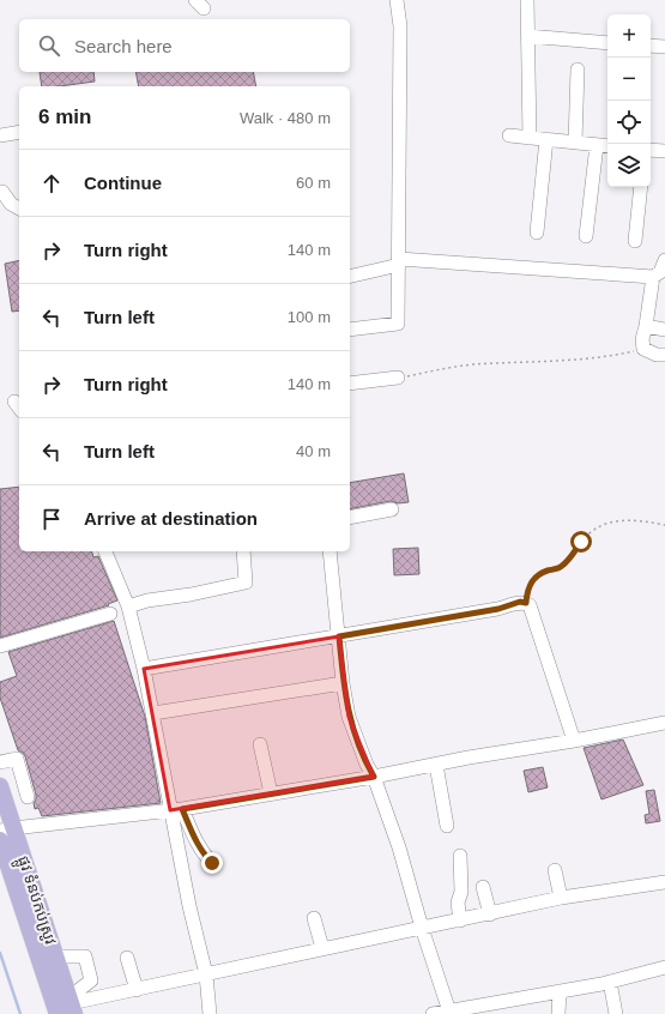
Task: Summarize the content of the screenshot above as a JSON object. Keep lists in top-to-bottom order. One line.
{"streets":{"main road":["ផ្លូវ ទំនប់កប់ស្រូវ"]},"page":{"map_buttons":["+","−"],"search":"Search here","heading":["6 min","Walk · 480 m"],"list":[["Continue","60 m"],["Turn right","140 m"],["Turn left","100 m"],["Turn right","140 m"],["Turn left","40 m"],"Arrive at destination"]}}
